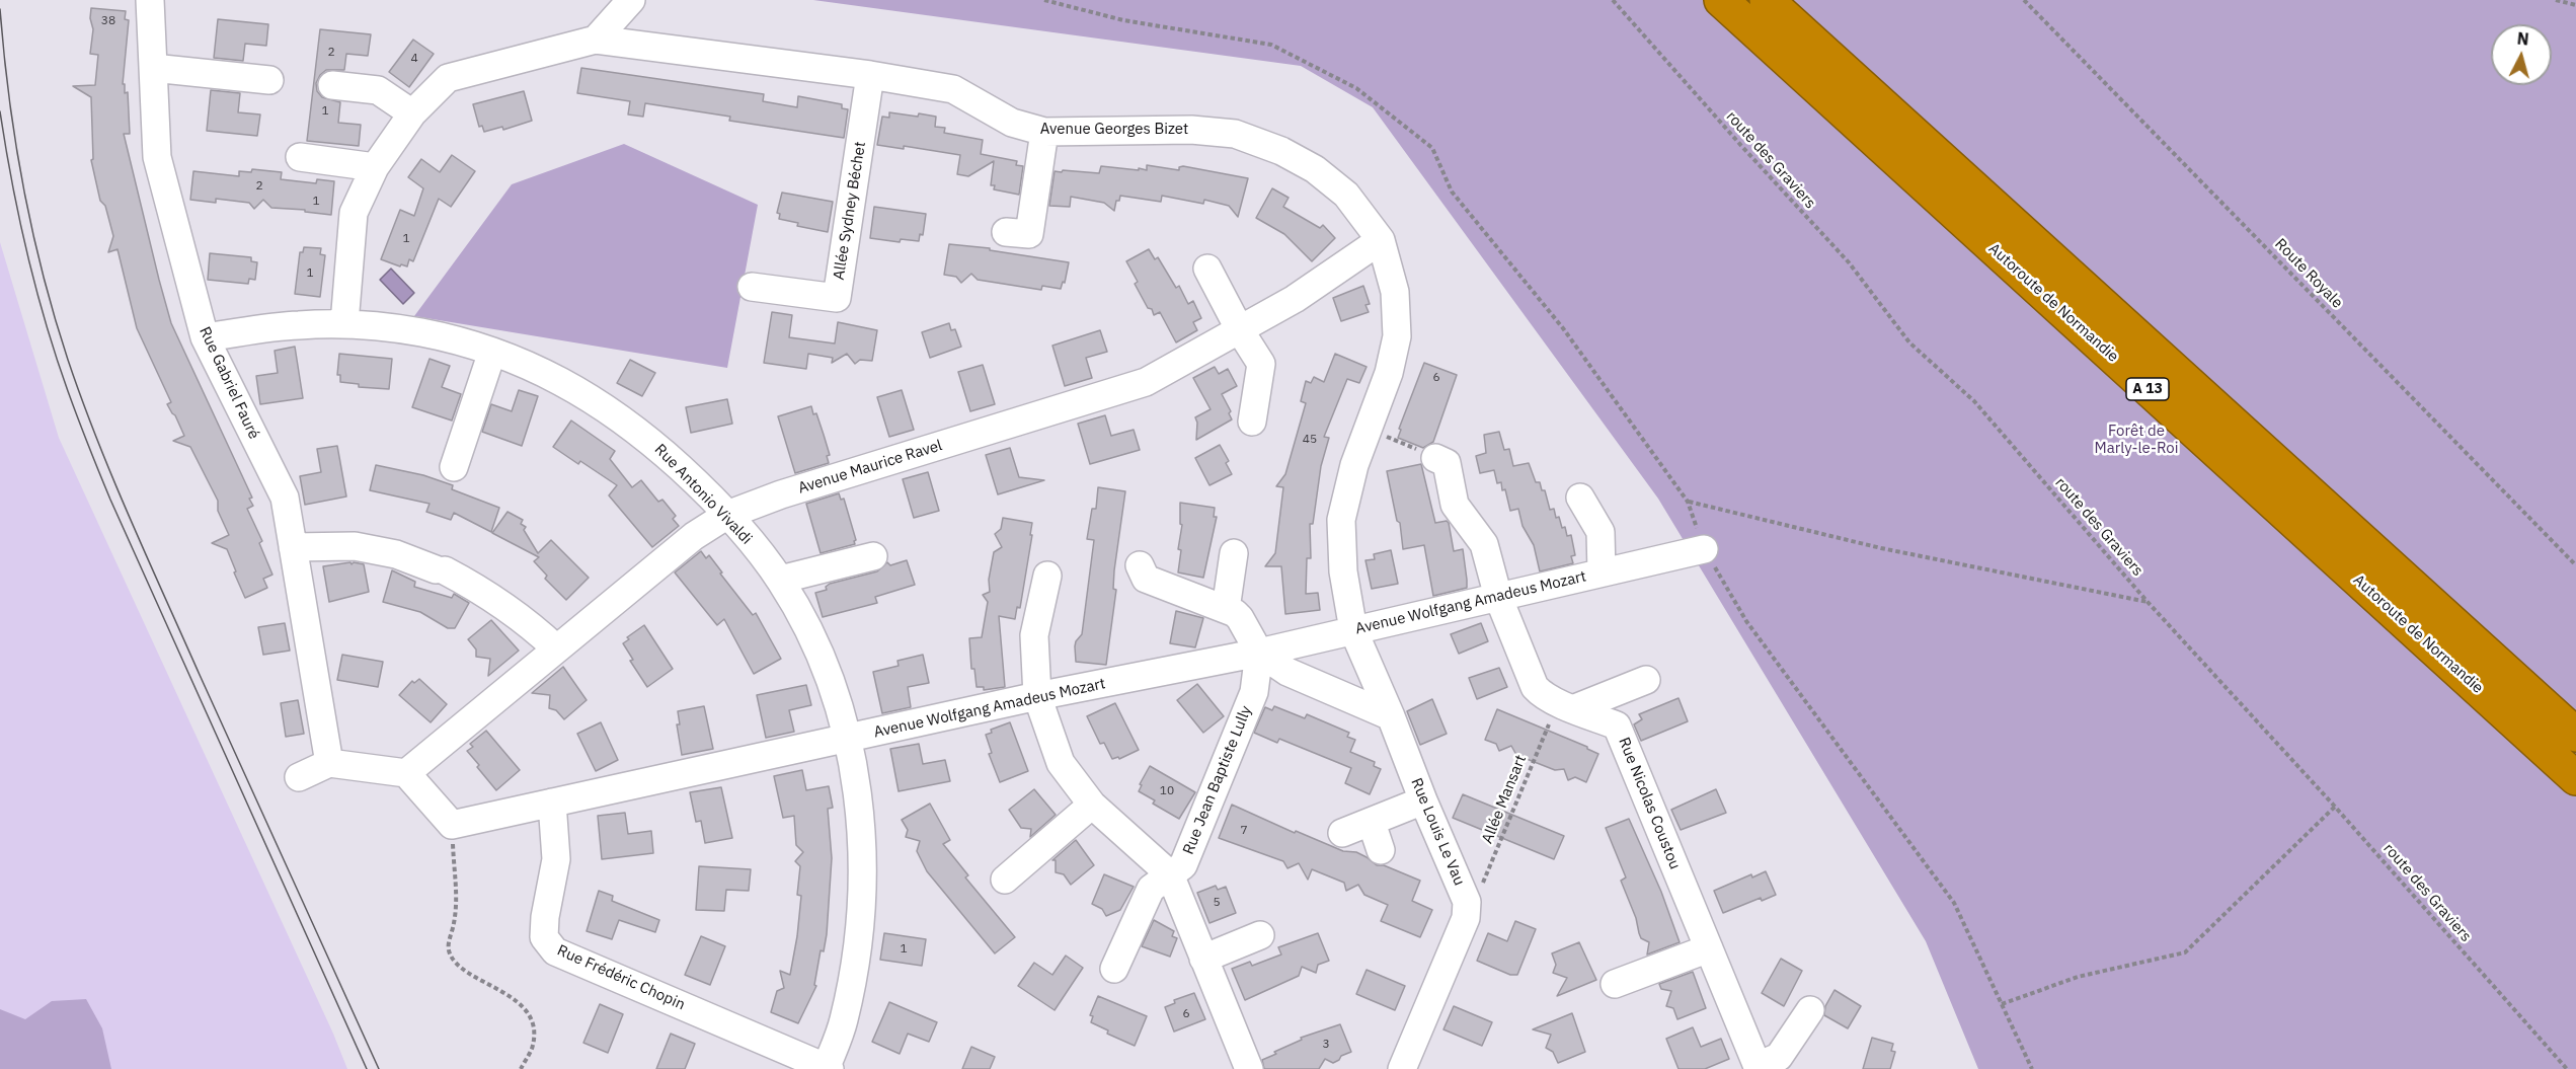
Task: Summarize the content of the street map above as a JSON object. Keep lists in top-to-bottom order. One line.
{"streets":{"highway":["Autoroute de Normandie","A 13"],"street":["Avenue Georges Bizet","Allée Sydney Béchet","Rue Gabriel Fauré","Avenue Maurice Ravel","Rue Antonio Vivaldi","Avenue Wolfgang Amadeus Mozart","Rue Jean Baptiste Lully","Rue Nicolas Coustou","Rue Louis Le Vau","Rue Frédéric Chopin"],"path":["route des Graviers","Route Royale","Allée Mansart"]},"crossings":[["Avenue Georges Bizet","Allée Sydney Béchet"],["Avenue Georges Bizet","Avenue Maurice Ravel"],["Avenue Georges Bizet","Rue Antonio Vivaldi"],["Avenue Georges Bizet","Avenue Wolfgang Amadeus Mozart"],["Avenue Georges Bizet","Rue Louis Le Vau"],["Rue Gabriel Fauré","Rue Antonio Vivaldi"],["Avenue Maurice Ravel","Rue Antonio Vivaldi"],["Rue Antonio Vivaldi","Avenue Wolfgang Amadeus Mozart"],["Rue Antonio Vivaldi","Rue Frédéric Chopin"],["Avenue Wolfgang Amadeus Mozart","Rue Jean Baptiste Lully"],["Avenue Wolfgang Amadeus Mozart","Rue Nicolas Coustou"],["Avenue Wolfgang Amadeus Mozart","Rue Louis Le Vau"],["Avenue Wolfgang Amadeus Mozart","Rue Frédéric Chopin"],["Allée Mansart","Rue Nicolas Coustou"],["Allée Mansart","Rue Louis Le Vau"]],"parks":["Forêt de Marly-le-Roi"],"house_numbers":["38","2","4","1","2","1","1","1","6","45","10","7","5","1","6","3"],"north":"top"}
